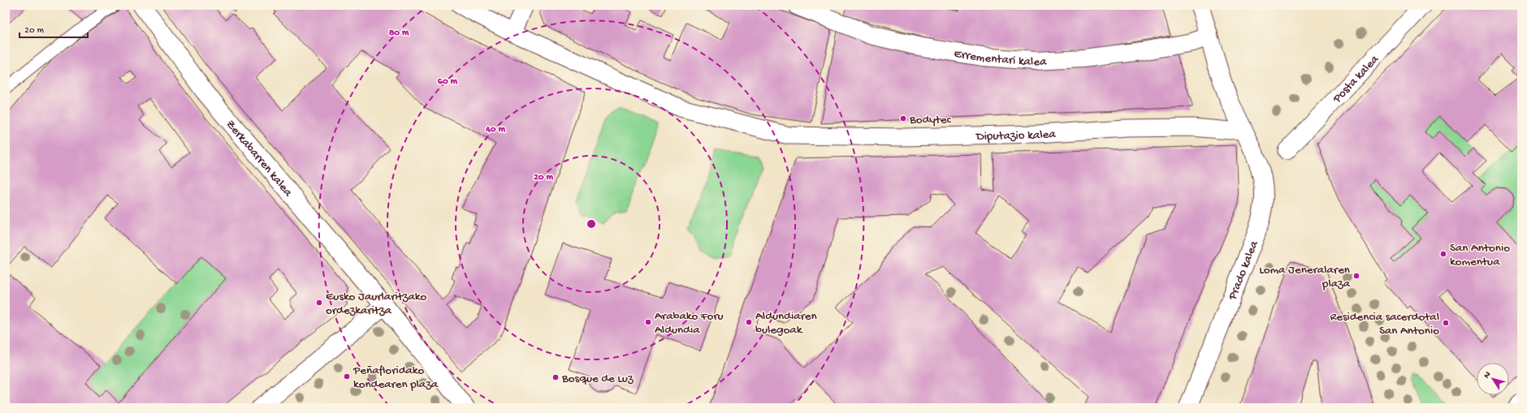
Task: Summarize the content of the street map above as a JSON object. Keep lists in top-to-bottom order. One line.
{"streets":{"street":["Errementari kalea","Posta kalea","Diputazio kalea","Zerkabarren kalea","Prado kalea"]},"crossings":[["Errementari kalea","Prado kalea"],["Diputazio kalea","Prado kalea"]],"places":["Bodytec","San Antonio komentua","Loma Jeneralaren plaza","Eusko Jaurlaritzako ordezkaritza","Arabako Foru Aldundia","Aldundiaren bulegoak","Residencia sacerdotal San Antonio","Peñafloridako kondearen plaza","Bosque de Luz"],"scale_bar":"20 m","north":"top left","rings":["80 m","60 m","40 m","20 m"]}
